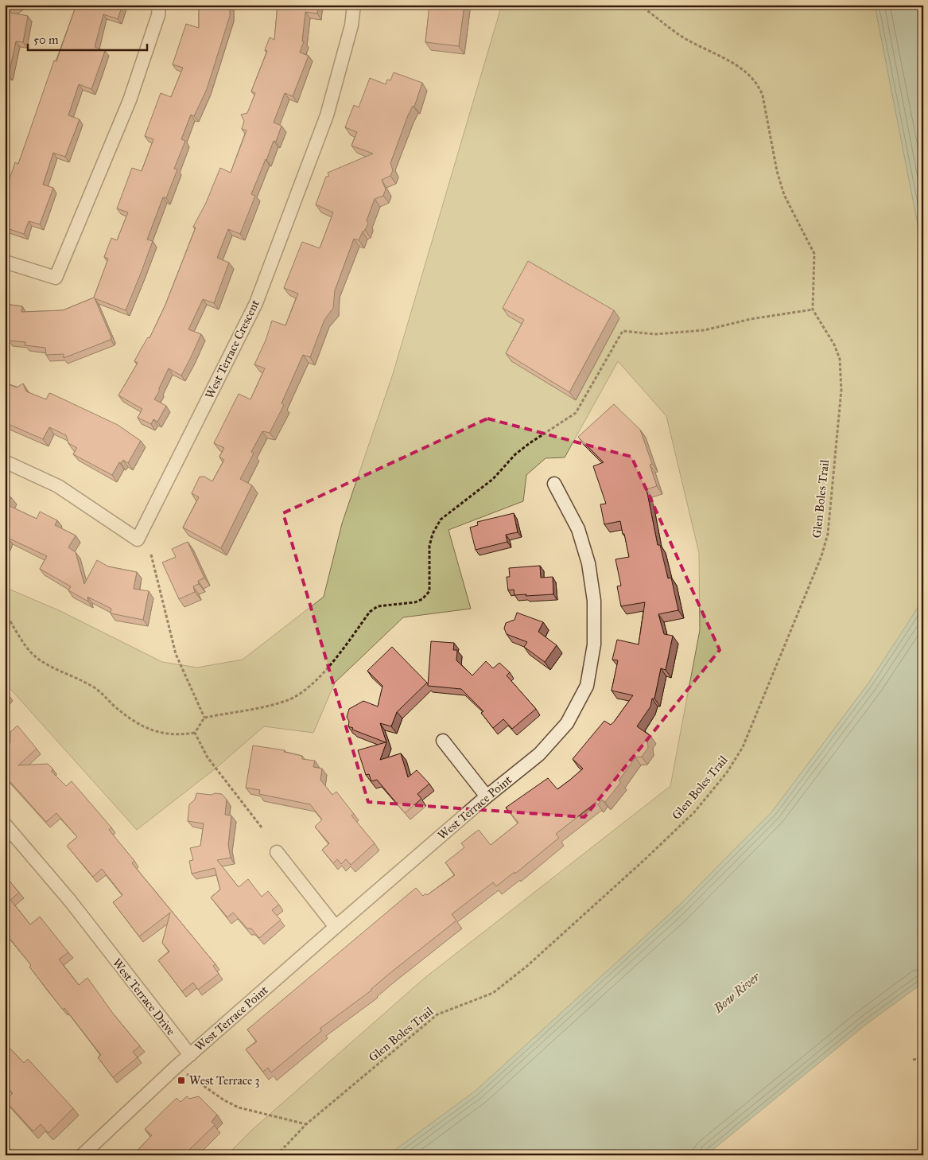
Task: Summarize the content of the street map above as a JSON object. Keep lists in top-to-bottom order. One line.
{"streets":{"street":["West Terrace Crescent","West Terrace Point","West Terrace Drive"],"path":["Glen Boles Trail"]},"crossings":[["West Terrace Point","West Terrace Drive"]],"water":["Bow River"],"places":{"transit":["West Terrace 3"]},"scale_bar":"50 m"}
